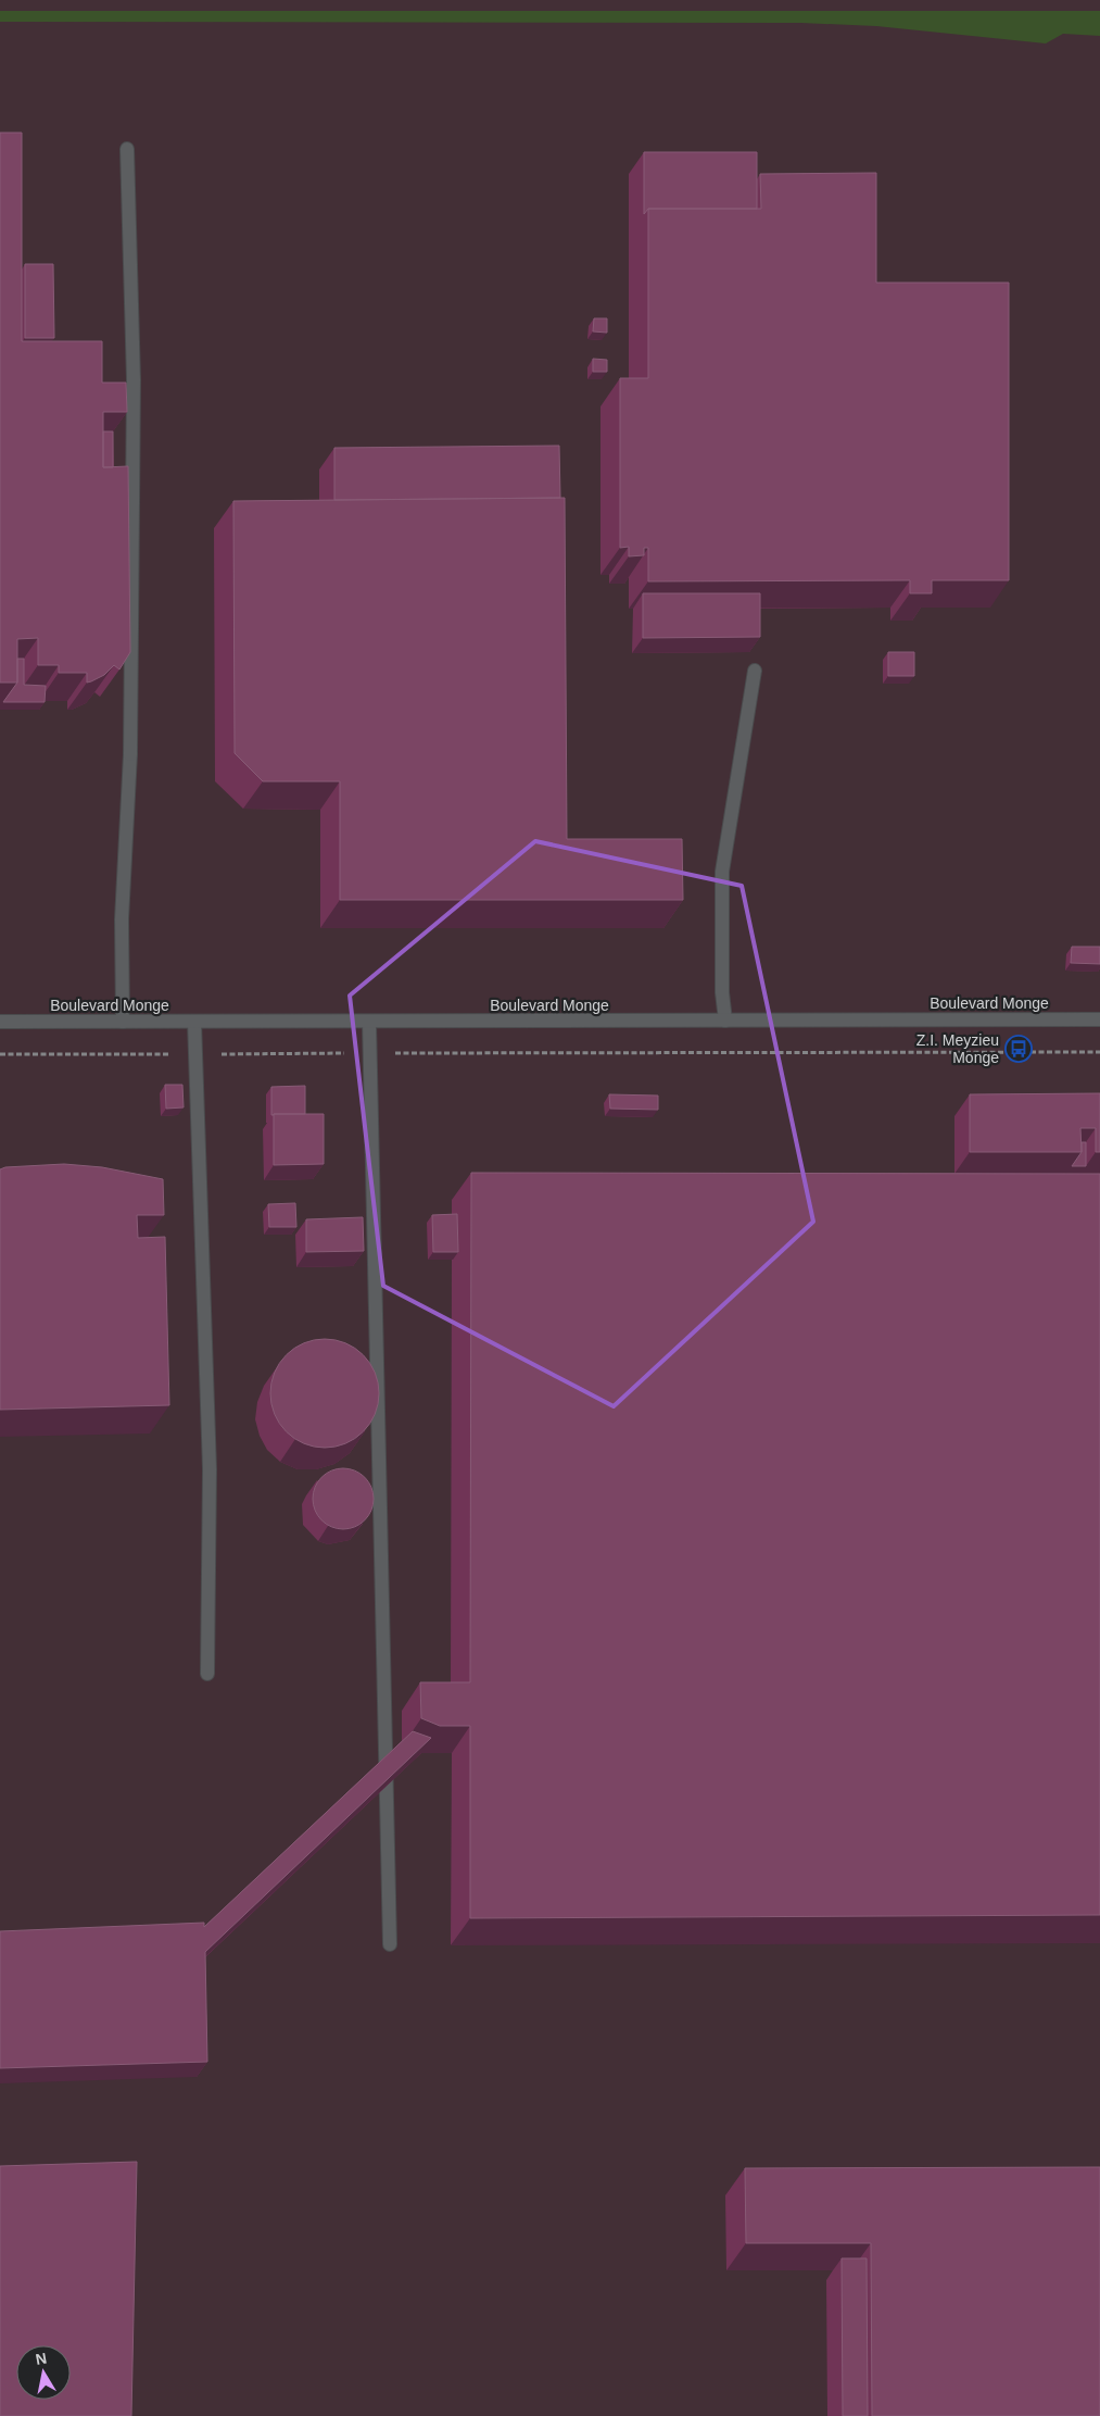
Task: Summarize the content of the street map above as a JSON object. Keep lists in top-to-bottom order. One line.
{"streets":{"street":["Boulevard Monge"]},"places":{"bus stop":["Z.I. Meyzieu Monge"]},"north":"top"}
